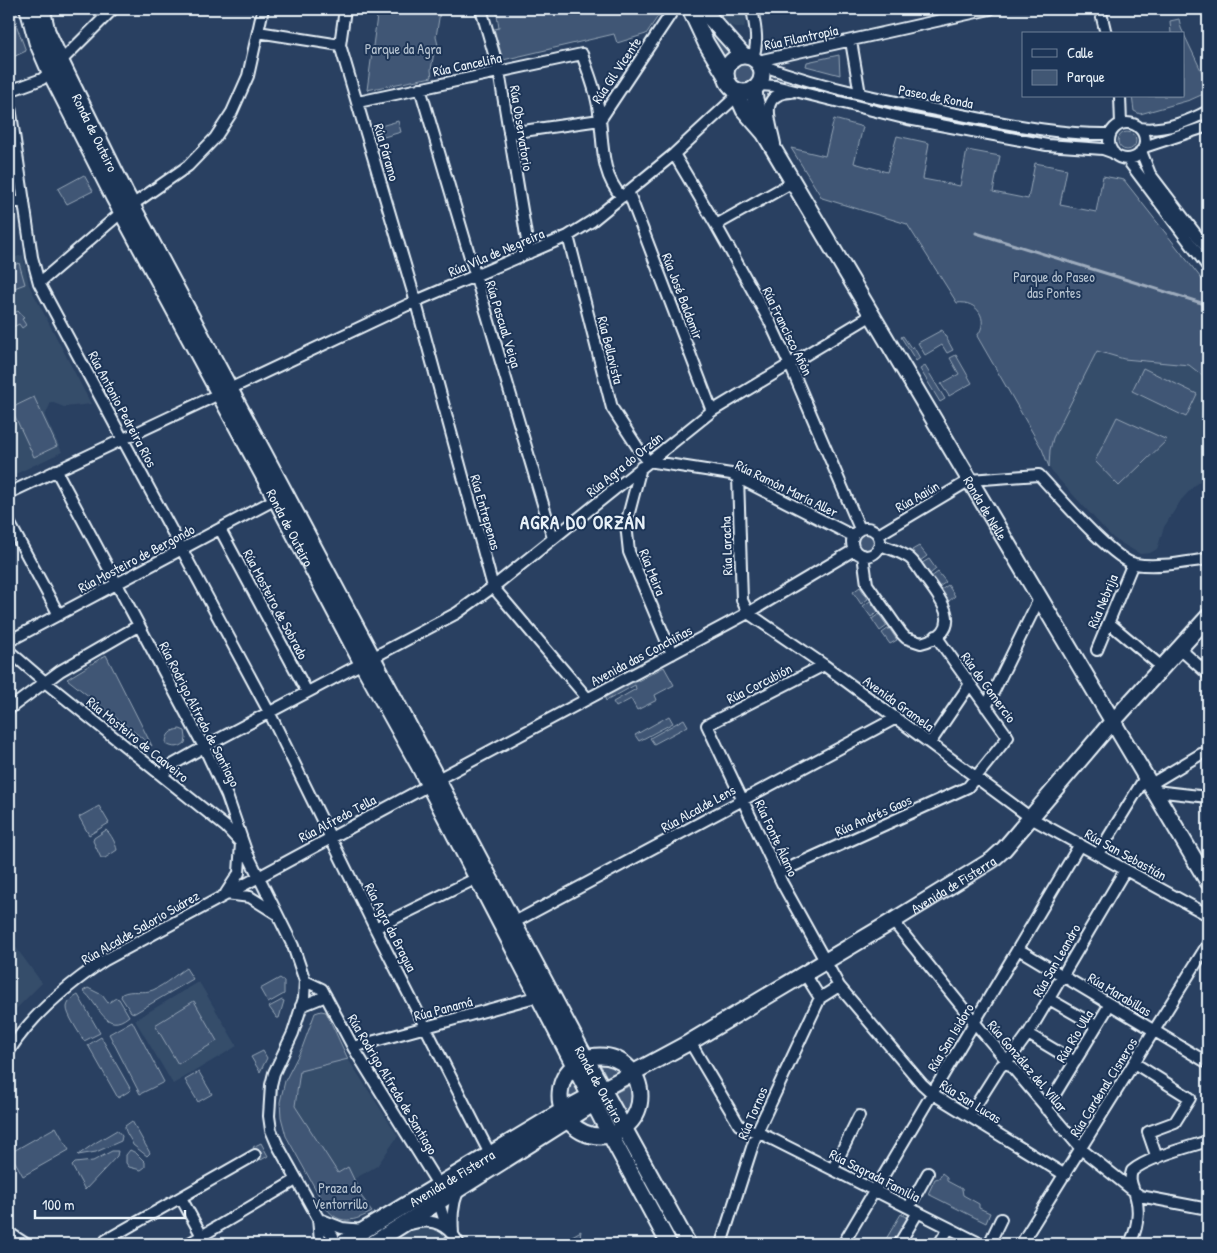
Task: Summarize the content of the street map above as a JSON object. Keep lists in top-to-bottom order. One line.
{"streets":{"main road":["Ronda de Outeiro","Ronda de Nelle","Avenida de Fisterra"],"street":["Rúa Filantropía","Rúa Canceliña","Rúa Gil Vicente","Paseo de Ronda","Rúa Observatorio","Rúa Páramo","Rúa Vila de Negreira","Rúa José Baldomir","Rúa Pascual Veiga","Rúa Francisco Añón","Rúa Bellavista","Rúa Antonio Pedreira Ríos","Rúa Agra do Orzán","Rúa Ramón María Aller","Rúa Aaiún","Rúa Entrepenas","Rúa Laracha","Rúa Mosteiro de Bergondo","Rúa Meira","Rúa Nebrija","Rúa Mosteiro de Sobrado","Avenida das Conchiñas","Rúa Corcubión","Rúa do Comercio","Avenida Gramela","Rúa Rodrigo Alfredo de Santiago","Rúa Mosteiro de Caaveiro","Rúa Alcalde Lens","Rúa Andrés Gaos","Rúa Alfredo Tella","Rúa Fonte Álamo","Rúa San Sebastián","Rúa Alcalde Salorio Suárez","Rúa Agra da Bragua","Rúa San Leandro","Rúa Marabillas","Rúa Panamá","Rúa Río Ulla","Rúa San Isidoro","Rúa González del Villar","Rúa Cardenal Cisneros","Rúa San Lucas","Rúa Tornos","Rúa Sagrada Familia"]},"crossings":[["Rúa Filantropía","Paseo de Ronda"],["Rúa Filantropía","Rúa Vila de Negreira"],["Rúa Filantropía","Ronda de Nelle"],["Rúa Canceliña","Rúa Observatorio"],["Rúa Canceliña","Rúa Páramo"],["Rúa Canceliña","Rúa José Baldomir"],["Rúa Canceliña","Rúa Pascual Veiga"],["Rúa Gil Vicente","Rúa Observatorio"],["Rúa Gil Vicente","Rúa José Baldomir"],["Paseo de Ronda","Rúa Vila de Negreira"],["Paseo de Ronda","Ronda de Nelle"],["Rúa Observatorio","Rúa Vila de Negreira"],["Ronda de Outeiro","Rúa Vila de Negreira"],["Ronda de Outeiro","Rúa Agra do Orzán"],["Ronda de Outeiro","Rúa Mosteiro de Bergondo"],["Ronda de Outeiro","Avenida das Conchiñas"],["Ronda de Outeiro","Rúa Alcalde Lens"],["Ronda de Outeiro","Rúa Alfredo Tella"],["Ronda de Outeiro","Avenida de Fisterra"],["Ronda de Outeiro","Rúa Panamá"],["Rúa Páramo","Rúa Vila de Negreira"],["Rúa Páramo","Rúa Entrepenas"],["Rúa Vila de Negreira","Rúa José Baldomir"],["Rúa Vila de Negreira","Rúa Pascual Veiga"],["Rúa Vila de Negreira","Rúa Francisco Añón"],["Rúa Vila de Negreira","Rúa Bellavista"],["Rúa Vila de Negreira","Rúa Antonio Pedreira Ríos"],["Rúa Vila de Negreira","Ronda de Nelle"],["Rúa Vila de Negreira","Rúa Entrepenas"],["Rúa Vila de Negreira","Rúa Rodrigo Alfredo de Santiago"],["Rúa José Baldomir","Rúa Agra do Orzán"],["Rúa Pascual Veiga","Rúa Agra do Orzán"],["Rúa Francisco Añón","Rúa Agra do Orzán"],["Rúa Francisco Añón","Rúa Ramón María Aller"],["Rúa Francisco Añón","Rúa Aaiún"],["Rúa Francisco Añón","Avenida das Conchiñas"],["Rúa Bellavista","Rúa Agra do Orzán"],["Rúa Bellavista","Rúa Ramón María Aller"],["Rúa Bellavista","Rúa Meira"],["Rúa Antonio Pedreira Ríos","Rúa Agra do Orzán"],["Rúa Antonio Pedreira Ríos","Rúa Mosteiro de Bergondo"],["Rúa Antonio Pedreira Ríos","Rúa Agra da Bragua"],["Rúa Agra do Orzán","Rúa Ramón María Aller"],["Rúa Agra do Orzán","Ronda de Nelle"],["Rúa Agra do Orzán","Rúa Entrepenas"],["Rúa Agra do Orzán","Rúa Meira"],["Rúa Agra do Orzán","Rúa Mosteiro de Sobrado"],["Rúa Agra do Orzán","Rúa Rodrigo Alfredo de Santiago"],["Rúa Agra do Orzán","Rúa Mosteiro de Caaveiro"],["Rúa Agra do Orzán","Rúa Agra da Bragua"],["Rúa Ramón María Aller","Rúa Aaiún"],["Rúa Ramón María Aller","Rúa Laracha"],["Rúa Ramón María Aller","Rúa Meira"],["Rúa Ramón María Aller","Avenida das Conchiñas"],["Rúa Aaiún","Ronda de Nelle"],["Rúa Aaiún","Avenida das Conchiñas"],["Ronda de Nelle","Avenida de Fisterra"],["Rúa Entrepenas","Avenida das Conchiñas"],["Rúa Laracha","Avenida das Conchiñas"],["Rúa Laracha","Avenida Gramela"],["Rúa Mosteiro de Bergondo","Rúa Mosteiro de Sobrado"],["Rúa Mosteiro de Bergondo","Rúa Rodrigo Alfredo de Santiago"],["Rúa Meira","Avenida das Conchiñas"],["Avenida das Conchiñas","Avenida Gramela"],["Avenida das Conchiñas","Rúa Alfredo Tella"],["Rúa Corcubión","Avenida Gramela"],["Rúa Corcubión","Rúa Fonte Álamo"],["Rúa do Comercio","Avenida Gramela"],["Rúa do Comercio","Rúa Andrés Gaos"],["Avenida Gramela","Rúa Alcalde Lens"],["Avenida Gramela","Rúa Andrés Gaos"],["Avenida Gramela","Rúa San Sebastián"],["Avenida Gramela","Avenida de Fisterra"],["Rúa Rodrigo Alfredo de Santiago","Rúa Mosteiro de Caaveiro"],["Rúa Rodrigo Alfredo de Santiago","Rúa Alfredo Tella"],["Rúa Rodrigo Alfredo de Santiago","Avenida de Fisterra"],["Rúa Rodrigo Alfredo de Santiago","Rúa Alcalde Salorio Suárez"],["Rúa Rodrigo Alfredo de Santiago","Rúa Panamá"],["Rúa Mosteiro de Caaveiro","Rúa Alcalde Salorio Suárez"],["Rúa Alcalde Lens","Rúa Fonte Álamo"],["Rúa Andrés Gaos","Rúa Fonte Álamo"],["Rúa Alfredo Tella","Rúa Alcalde Salorio Suárez"],["Rúa Alfredo Tella","Rúa Agra da Bragua"],["Rúa Fonte Álamo","Avenida de Fisterra"],["Rúa Fonte Álamo","Rúa San Lucas"],["Rúa San Sebastián","Avenida de Fisterra"],["Rúa San Sebastián","Rúa San Leandro"],["Rúa San Sebastián","Rúa San Isidoro"],["Avenida de Fisterra","Rúa Agra da Bragua"],["Avenida de Fisterra","Rúa González del Villar"],["Avenida de Fisterra","Rúa Sagrada Familia"],["Rúa Agra da Bragua","Rúa Panamá"],["Rúa San Leandro","Rúa Marabillas"],["Rúa San Leandro","Rúa González del Villar"],["Rúa San Leandro","Rúa San Lucas"],["Rúa Marabillas","Rúa Río Ulla"],["Rúa Marabillas","Rúa San Isidoro"],["Rúa Marabillas","Rúa Cardenal Cisneros"],["Rúa Río Ulla","Rúa González del Villar"],["Rúa San Isidoro","Rúa González del Villar"],["Rúa San Isidoro","Rúa San Lucas"],["Rúa San Isidoro","Rúa Sagrada Familia"],["Rúa González del Villar","Rúa Cardenal Cisneros"],["Rúa Cardenal Cisneros","Rúa San Lucas"],["Rúa Tornos","Rúa Sagrada Familia"]],"districts":["AGRA DO ORZÁN"],"parks":["Parque da Agra","Parque do Paseo das Pontes","Praza do Ventorrillo"],"legend":["Calle","Parque"],"scale_bar":"100 m"}
